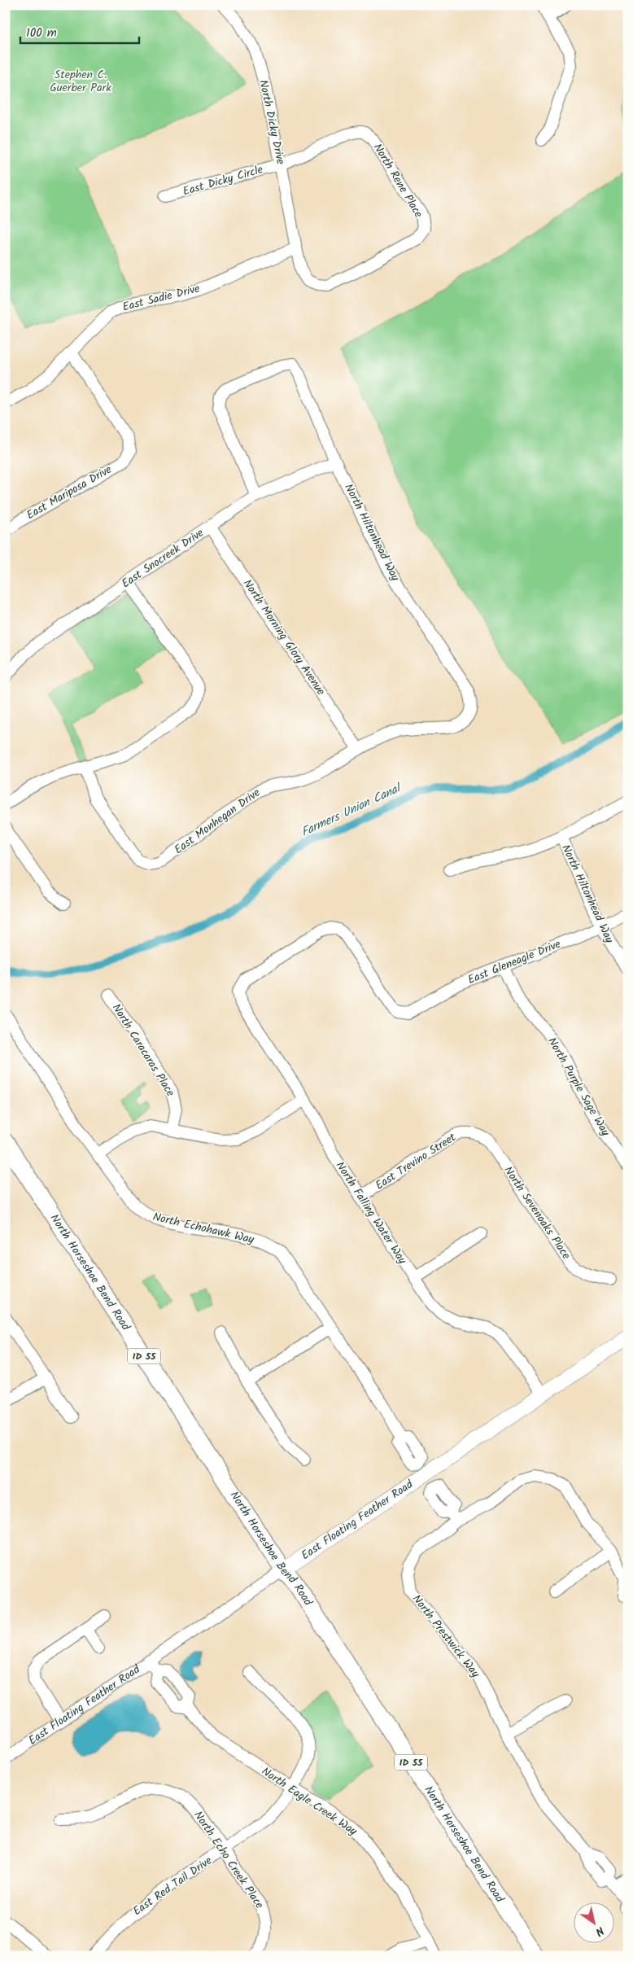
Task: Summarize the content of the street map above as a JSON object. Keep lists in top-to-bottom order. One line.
{"streets":{"highway":["North Horseshoe Bend Road","ID 55"],"main road":["East Floating Feather Road"],"street":["North Dicky Drive","East Dicky Circle","North Rene Place","East Sadie Drive","East Mariposa Drive","North Hiltonhead Way","East Snocreek Drive","North Morning Glory Avenue","East Monhegan Drive","East Gleneagle Drive","North Caracaras Place","North Purple Sage Way","East Trevino Street","North Falling Water Way","North Sevenoaks Place","North Echohawk Way","North Prestwick Way","North Eagle Creek Way","North Echo Creek Place","East Red Tail Drive"]},"crossings":[["North Dicky Drive","East Dicky Circle"],["North Dicky Drive","North Rene Place"],["North Dicky Drive","East Sadie Drive"],["East Dicky Circle","North Rene Place"],["North Rene Place","East Sadie Drive"],["East Sadie Drive","East Mariposa Drive"],["North Hiltonhead Way","East Snocreek Drive"],["North Hiltonhead Way","East Monhegan Drive"],["North Hiltonhead Way","East Gleneagle Drive"],["East Snocreek Drive","North Morning Glory Avenue"],["North Morning Glory Avenue","East Monhegan Drive"],["East Gleneagle Drive","North Purple Sage Way"],["East Gleneagle Drive","North Falling Water Way"],["East Trevino Street","North Falling Water Way"],["East Trevino Street","North Sevenoaks Place"],["North Falling Water Way","East Floating Feather Road"],["North Echohawk Way","East Floating Feather Road"],["North Horseshoe Bend Road","East Floating Feather Road"],["East Floating Feather Road","North Eagle Creek Way"],["North Eagle Creek Way","East Red Tail Drive"],["North Echo Creek Place","East Red Tail Drive"]],"water":["Farmers Union Canal"],"parks":["Stephen C. Guerber Park"],"scale_bar":"100 m","north":"bottom right"}
